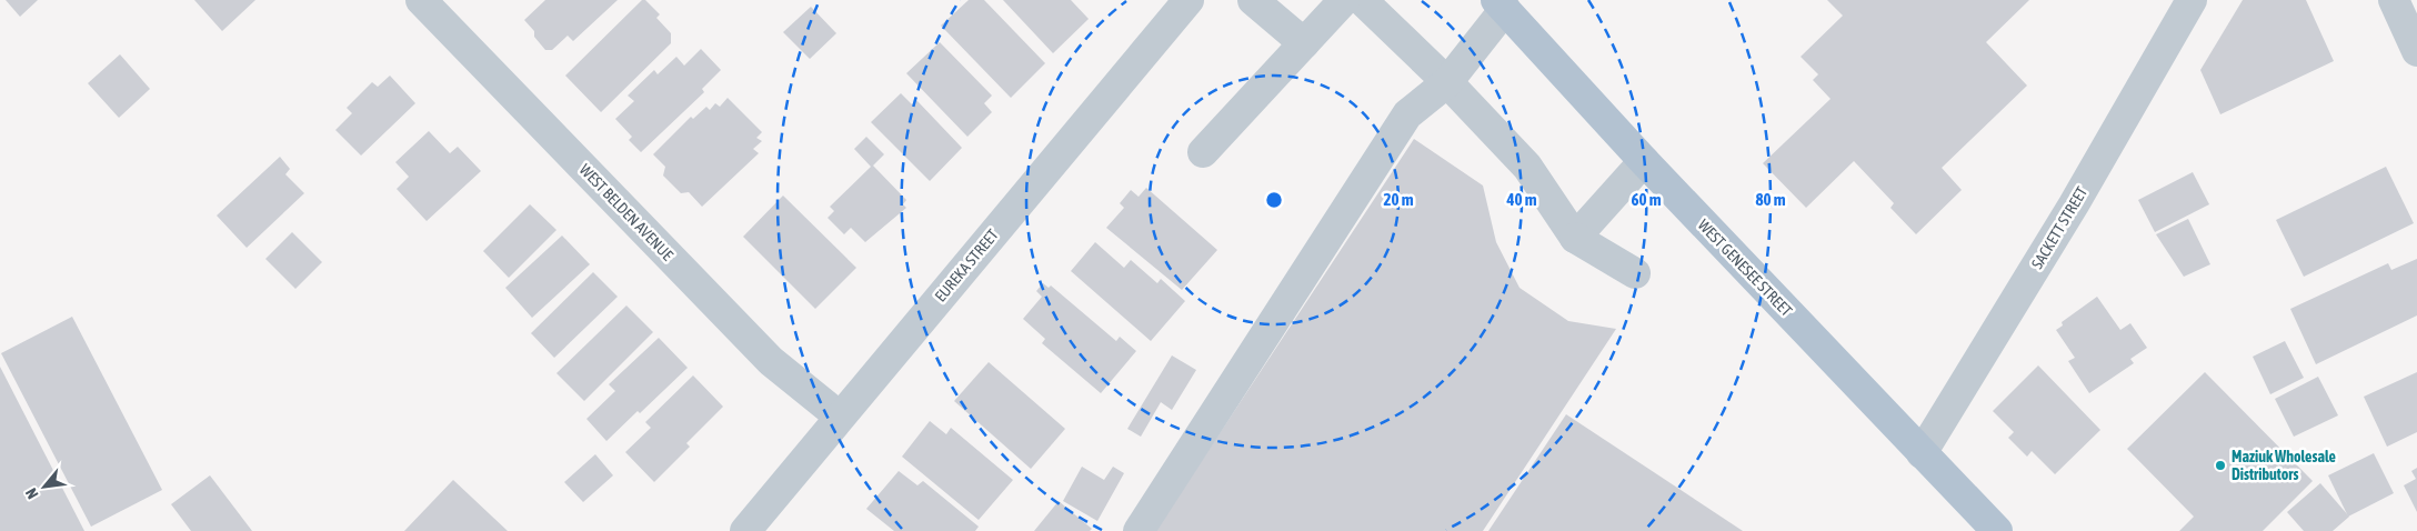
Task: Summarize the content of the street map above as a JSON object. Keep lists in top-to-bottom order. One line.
{"streets":{"main road":["WEST GENESEE STREET"],"street":["WEST BELDEN AVENUE","SACKETT STREET","EUREKA STREET"]},"crossings":[["WEST BELDEN AVENUE","EUREKA STREET"],["SACKETT STREET","WEST GENESEE STREET"]],"places":["Maziuk Wholesale Distributors"],"north":"bottom left","rings":["20 m","40 m","60 m","80 m"]}
